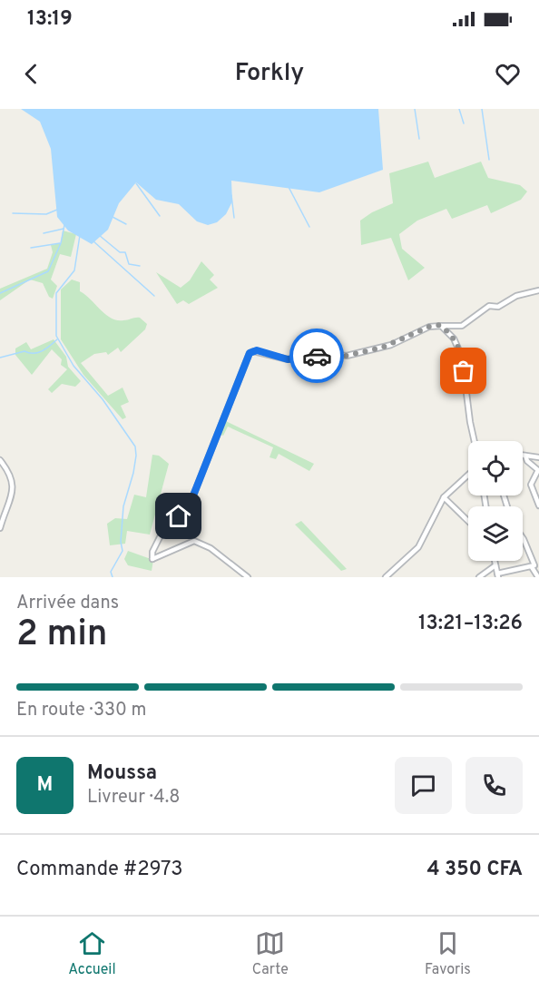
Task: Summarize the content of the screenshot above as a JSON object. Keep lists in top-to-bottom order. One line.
{"page":{"status":"13:19","header":"Forkly","heading":["2 min","Arrivée dans","13:21–13:26"],"panel":["Moussa","Livreur · 4.8","Commande #2973","4 350 CFA"],"bar":"En route · 330 m","round":"M","tabs":["Accueil","Carte","Favoris"]}}
